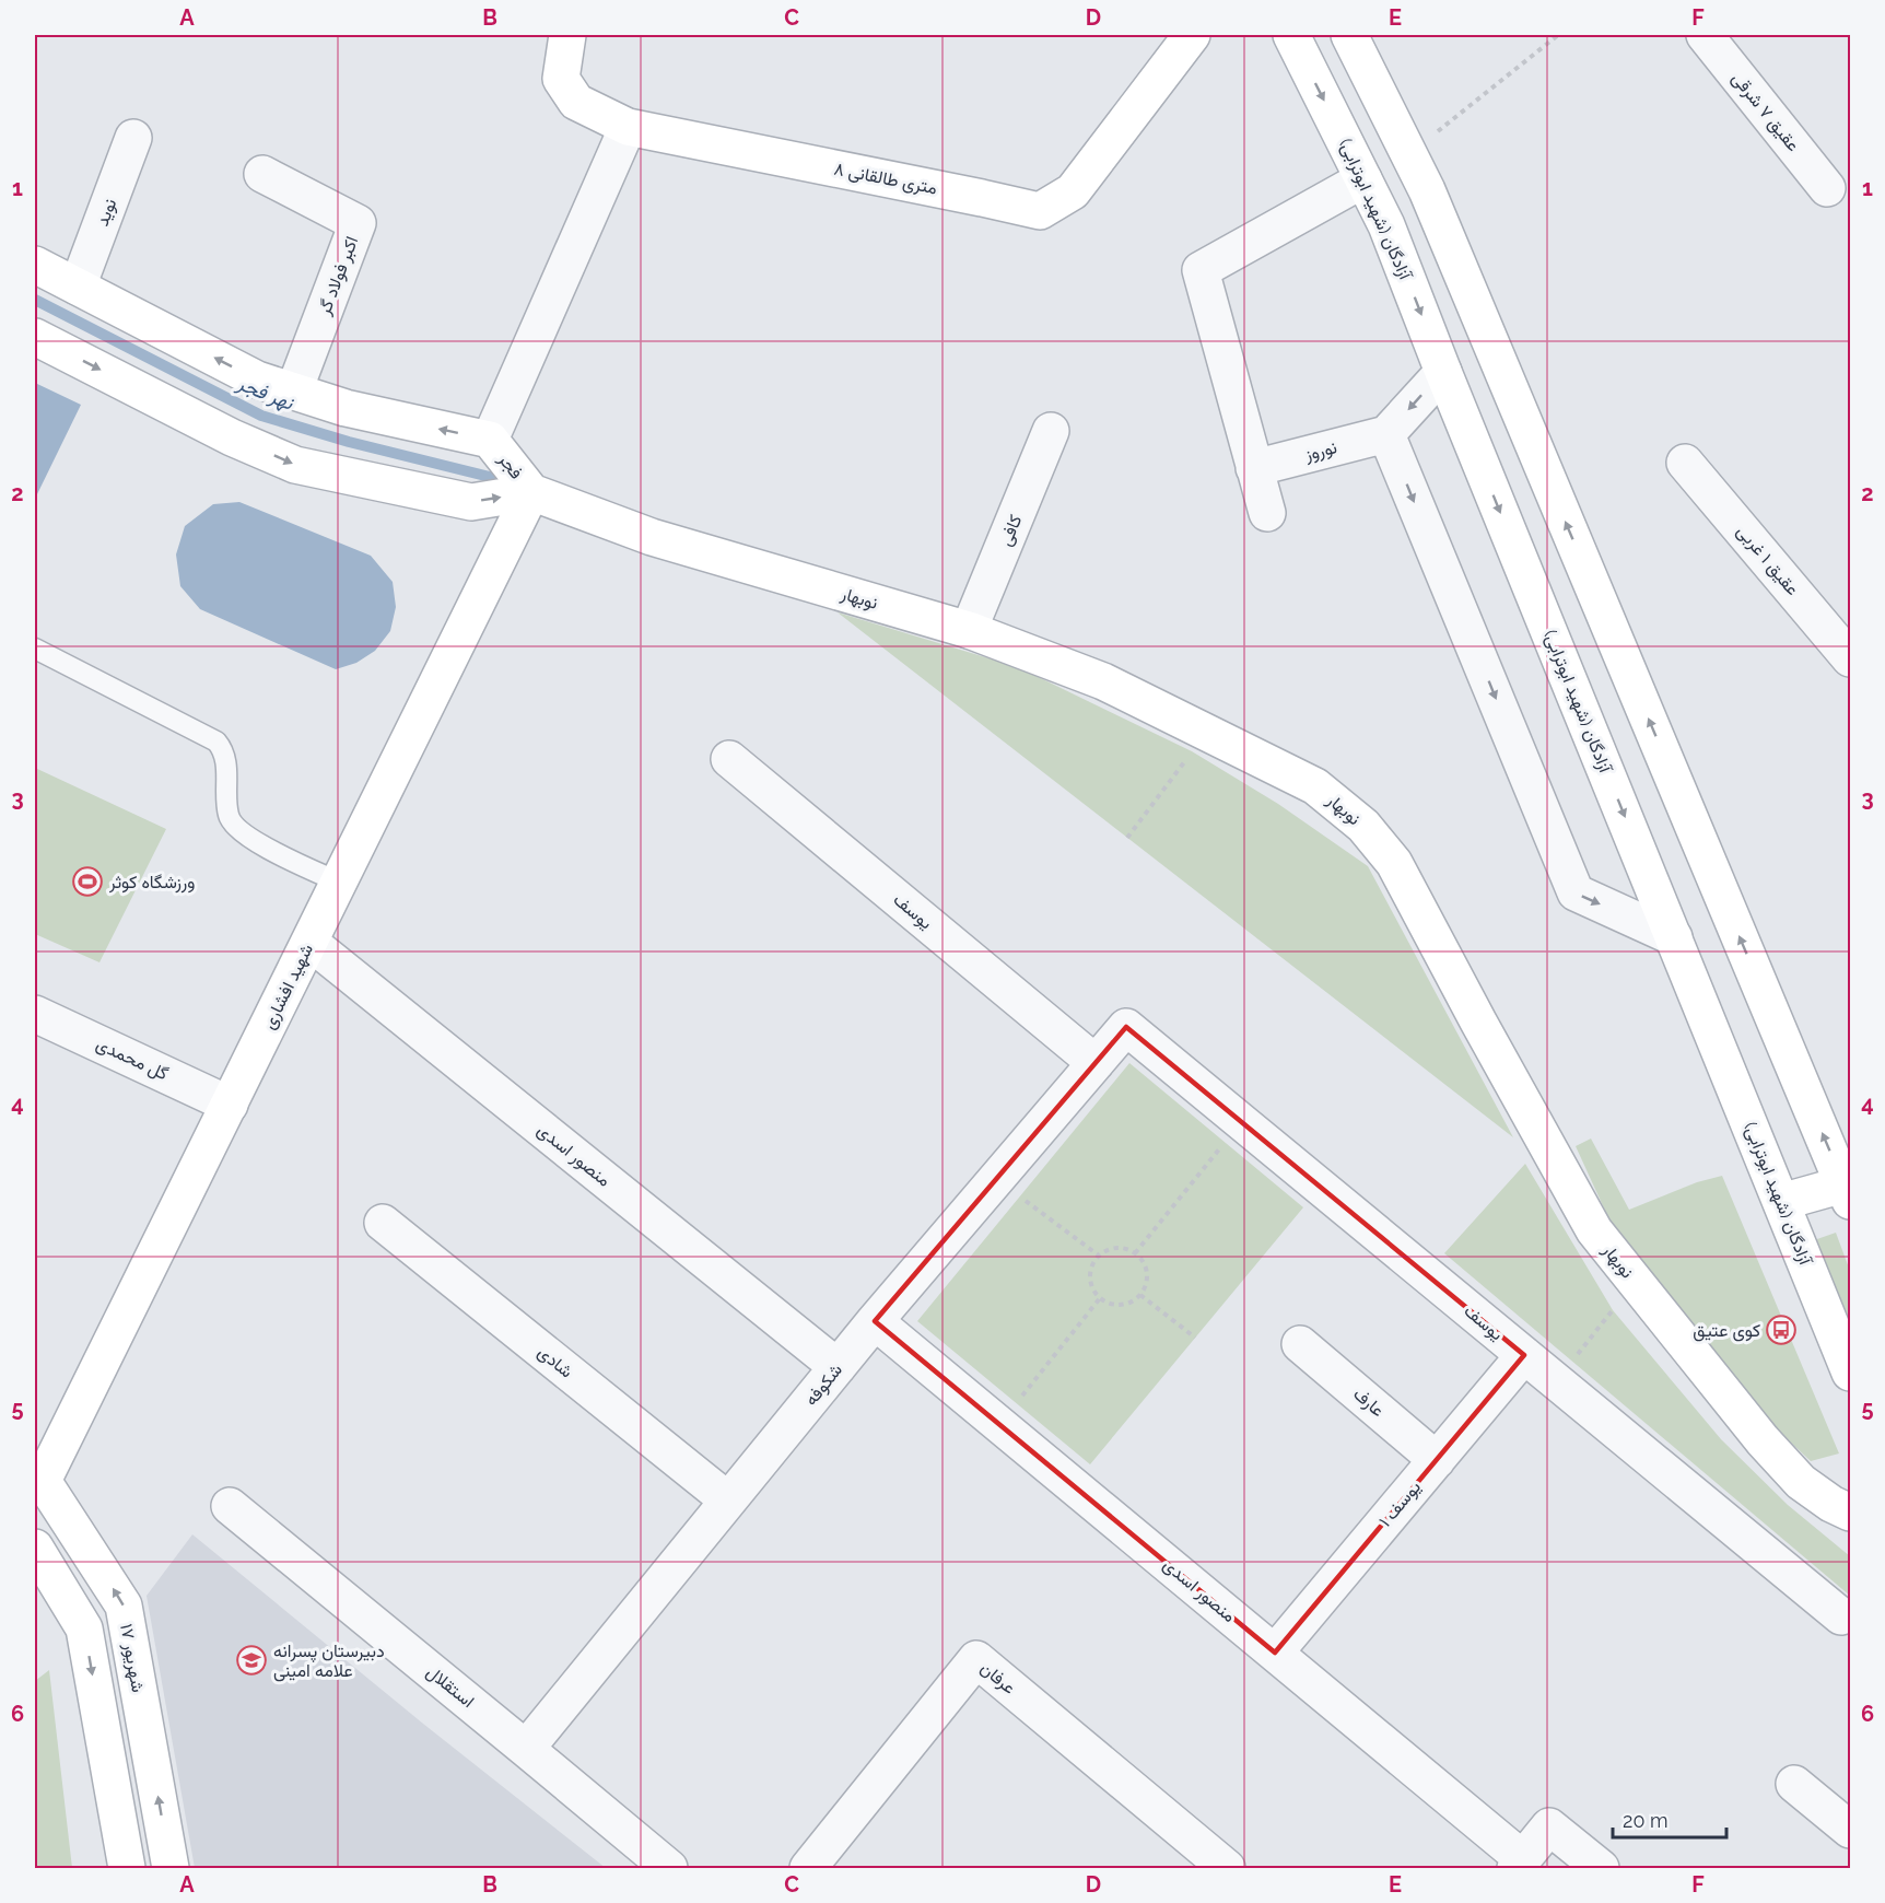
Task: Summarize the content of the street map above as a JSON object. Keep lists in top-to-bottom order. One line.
{"streets":{"street":["عقیق ۷ شرقی","۸ متری طالقانی","آزادگان (شهید ابوترابی)","نوید","اکبر فولاد گر","نوروز","فجر","کافی","عقیق ۱ غربی","نوبهار","یوسف","شهید افشاری","گل محمدی","منصور اسدی","شادی","شکوفه","عارف","یوسف ۱","۱۷ شهریور","عرفان","استقلال"]},"crossings":[["نوید","فجر"],["اکبر فولاد گر","فجر"],["فجر","نوبهار"],["فجر","شهید افشاری"],["کافی","نوبهار"],["نوبهار","شهید افشاری"],["یوسف","شکوفه"],["یوسف","یوسف ۱"],["شهید افشاری","گل محمدی"],["شهید افشاری","منصور اسدی"],["شهید افشاری","۱۷ شهریور"],["منصور اسدی","شکوفه"],["منصور اسدی","یوسف ۱"],["شادی","شکوفه"],["شکوفه","استقلال"],["عارف","یوسف ۱"]],"water":["نهر فجر"],"places":{"sports":["ورزشگاه کوثر"],"bus stop":["کوی عتیق"],"school or university":["دبیرستان پسرانه علامه امینی"]},"scale_bar":"20 m","grid":{"columns":["A","B","C","D","E","F"],"rows":["1","2","3","4","5","6"]}}
